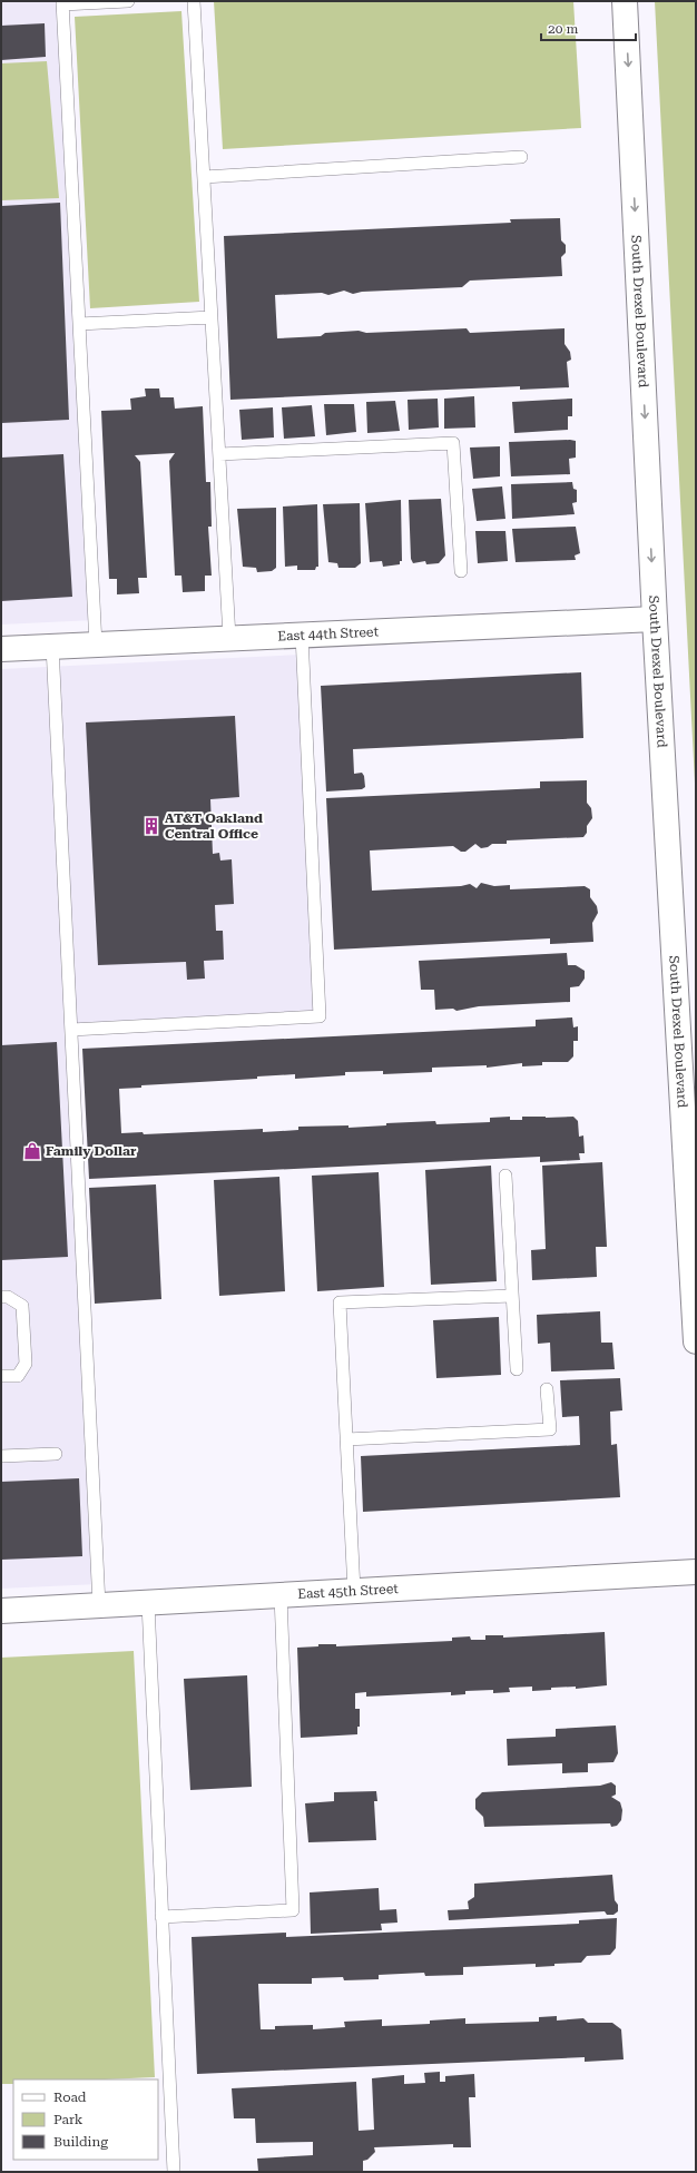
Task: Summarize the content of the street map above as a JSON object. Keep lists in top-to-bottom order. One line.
{"streets":{"street":["South Drexel Boulevard","East 44th Street","East 45th Street"]},"crossings":[["South Drexel Boulevard","East 44th Street"]],"one_way":["South Drexel Boulevard"],"places":{"building":["AT&T Oakland Central Office"],"shop":["Family Dollar"]},"legend":["Road","Park","Building"],"scale_bar":"20 m"}
